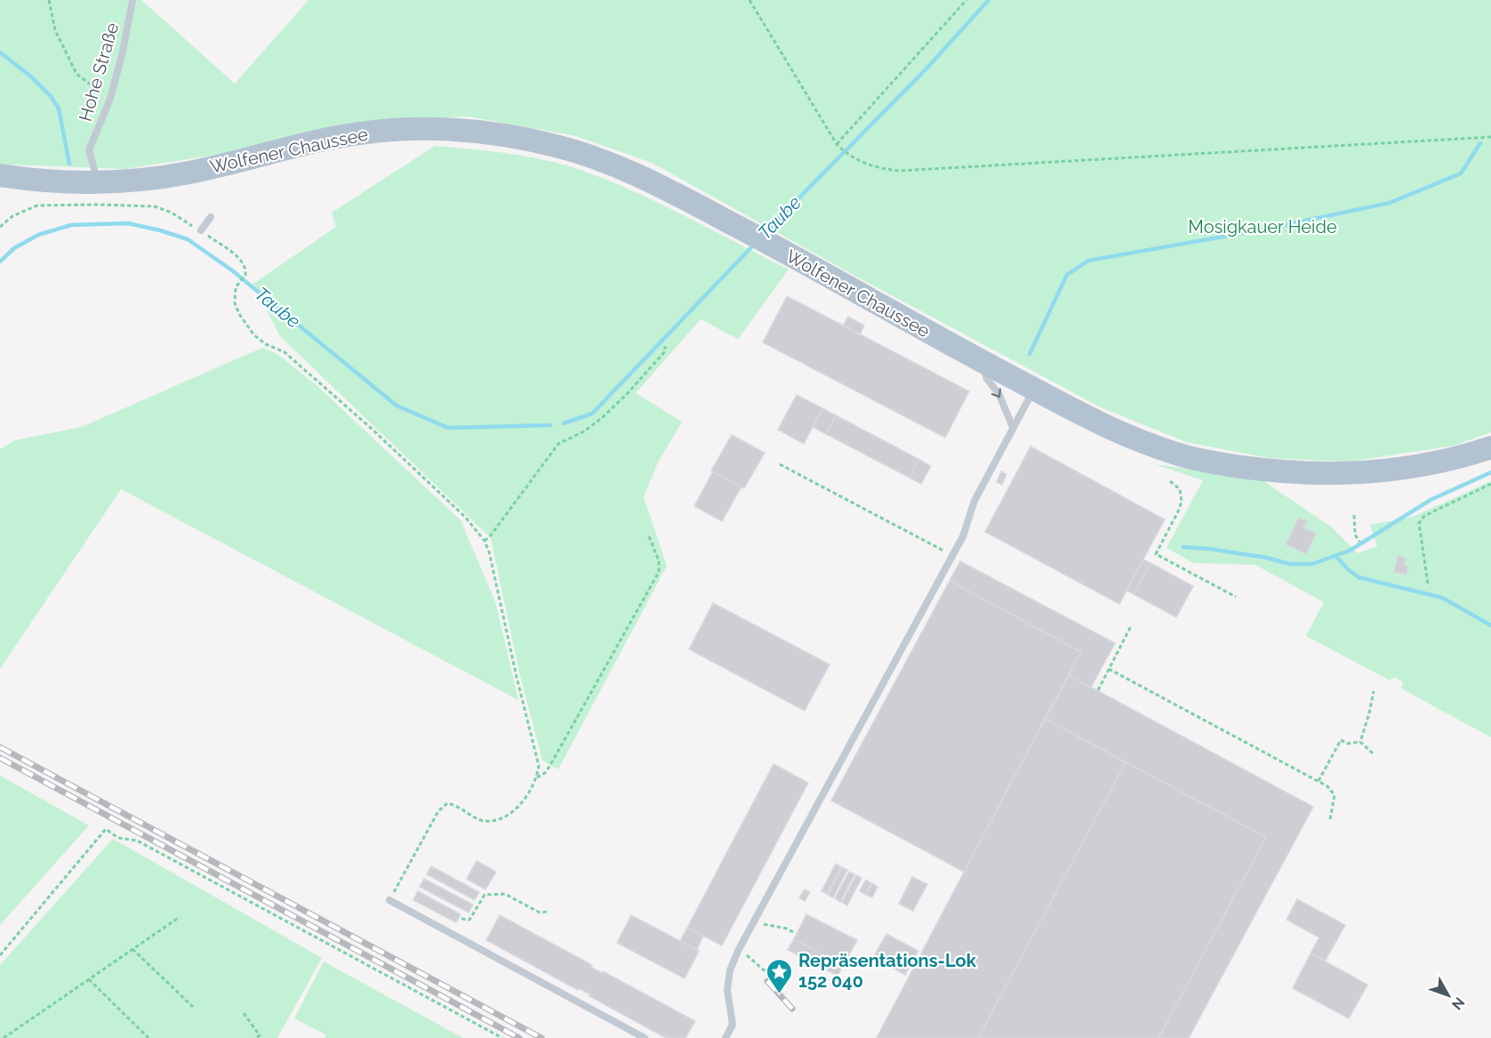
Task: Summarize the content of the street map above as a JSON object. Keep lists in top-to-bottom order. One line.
{"streets":{"main road":["Wolfener Chaussee"],"lane":["Hohe Straße"]},"crossings":[["Hohe Straße","Wolfener Chaussee"]],"water":["Taube"],"parks":["Mosigkauer Heide"],"places":{"place":["Repräsentations-Lok 152 040"]},"north":"bottom right"}
